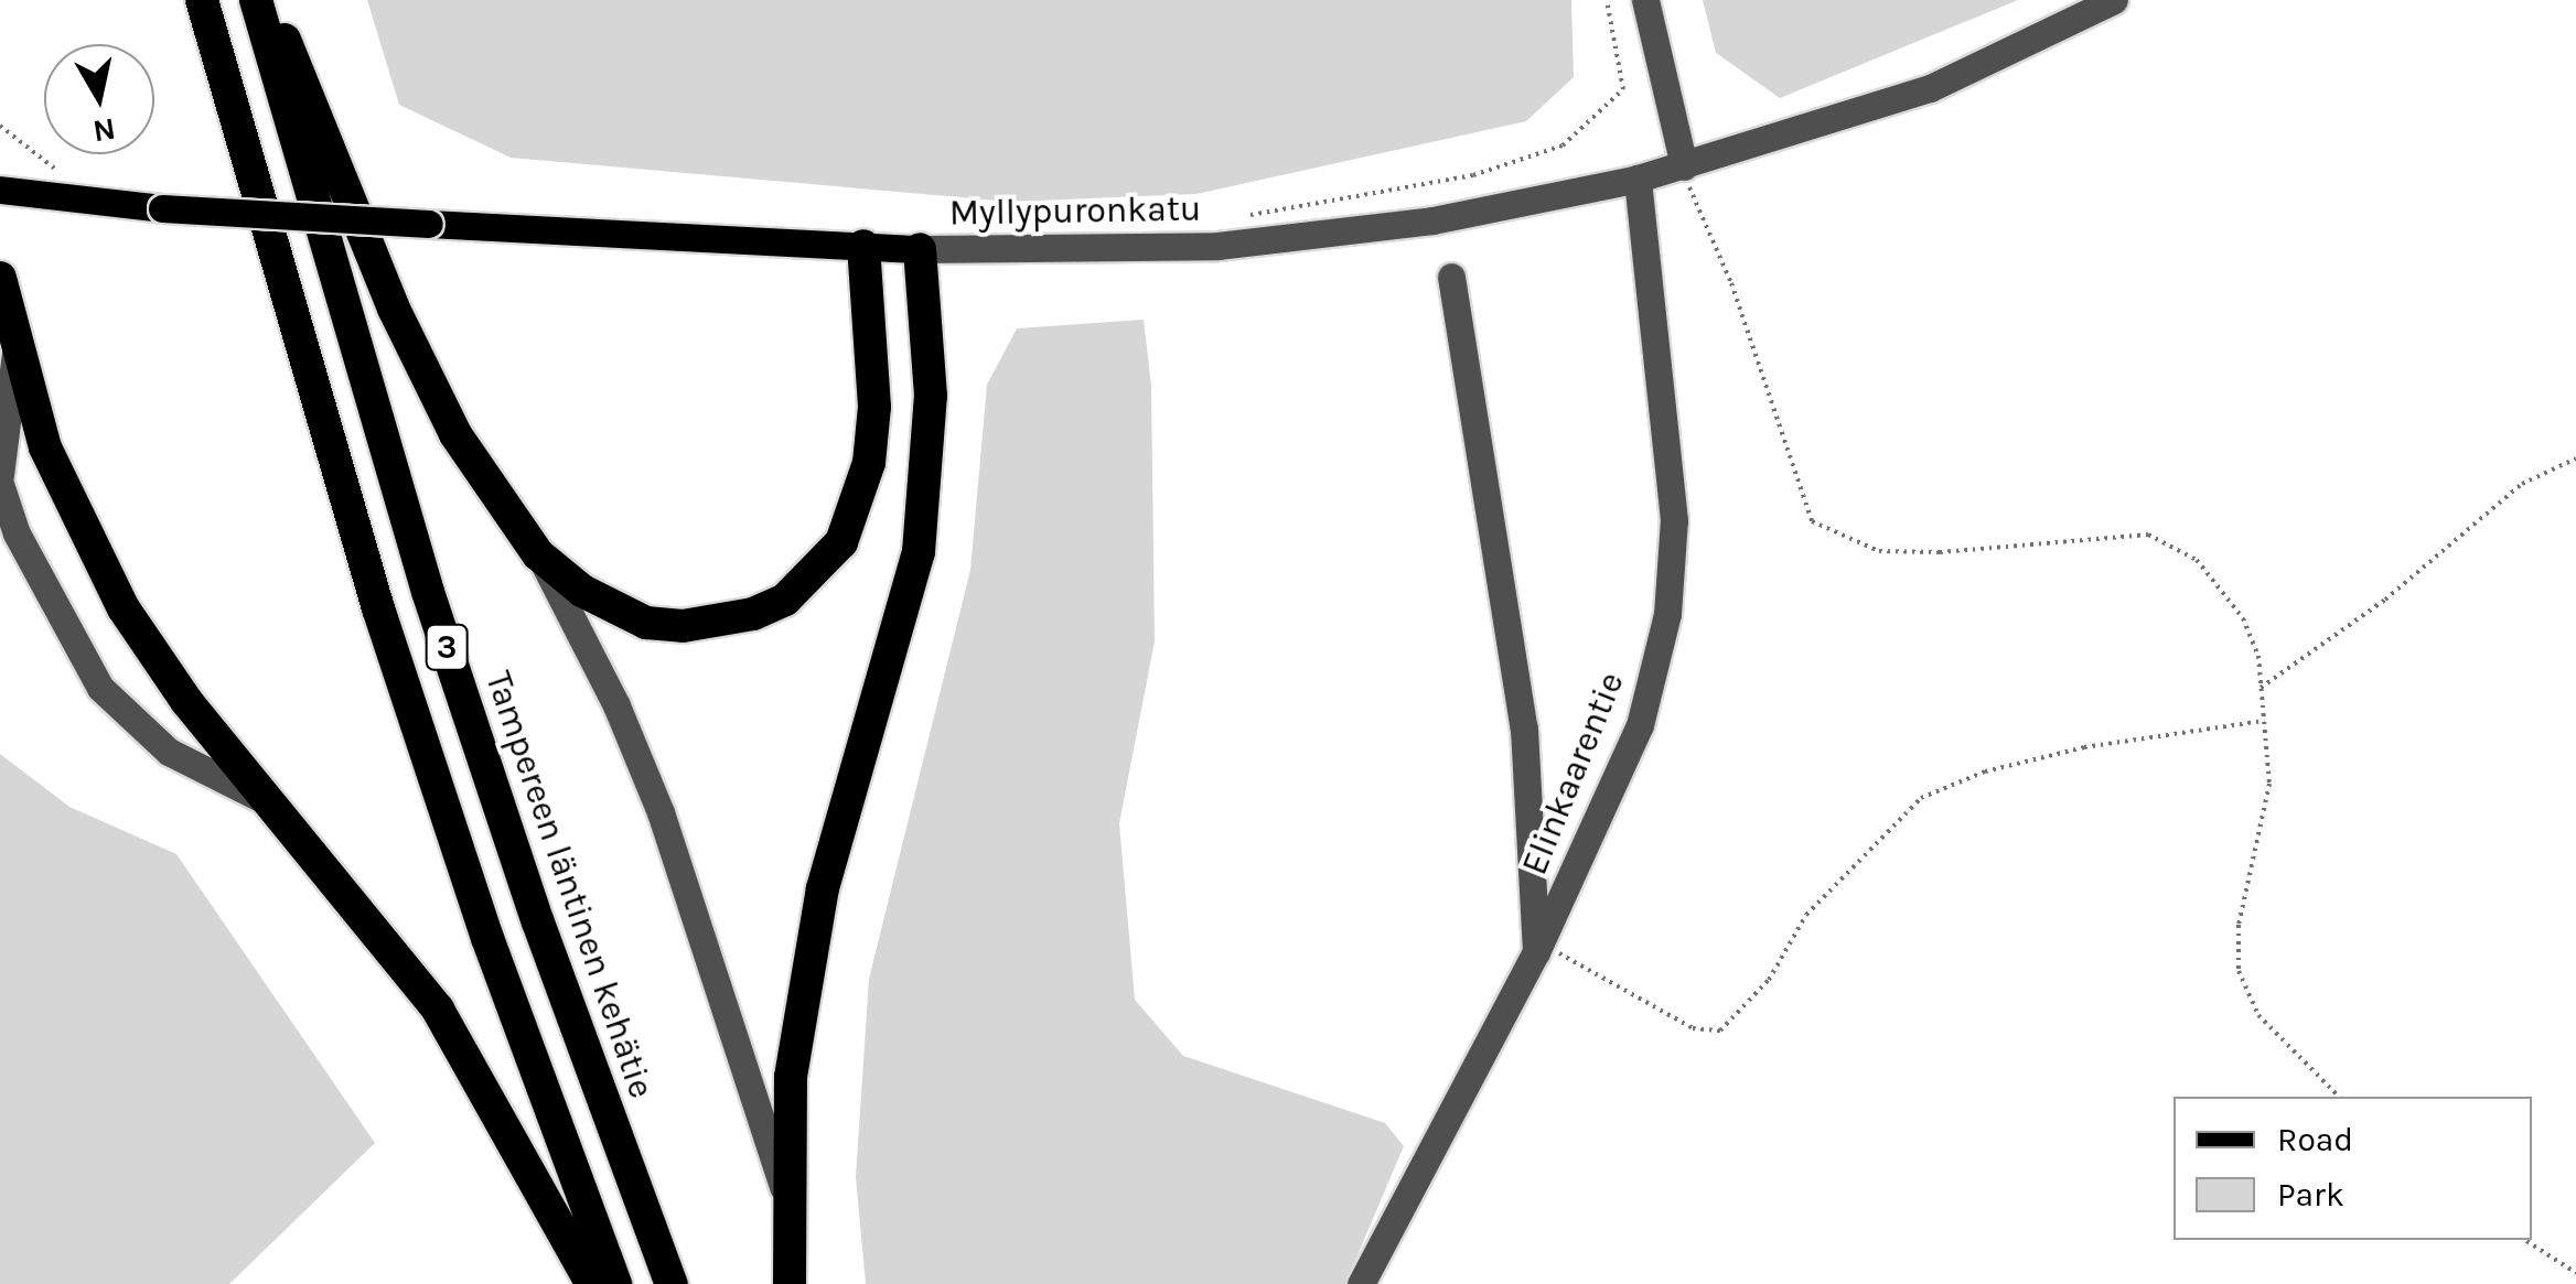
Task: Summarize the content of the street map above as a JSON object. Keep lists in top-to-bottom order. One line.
{"streets":{"highway":["3","Tampereen läntinen kehätie"],"main road":["Myllypuronkatu"],"street":["Elinkaarentie"]},"crossings":[["Myllypuronkatu","Elinkaarentie"]],"legend":["Road","Park"],"north":"bottom"}
